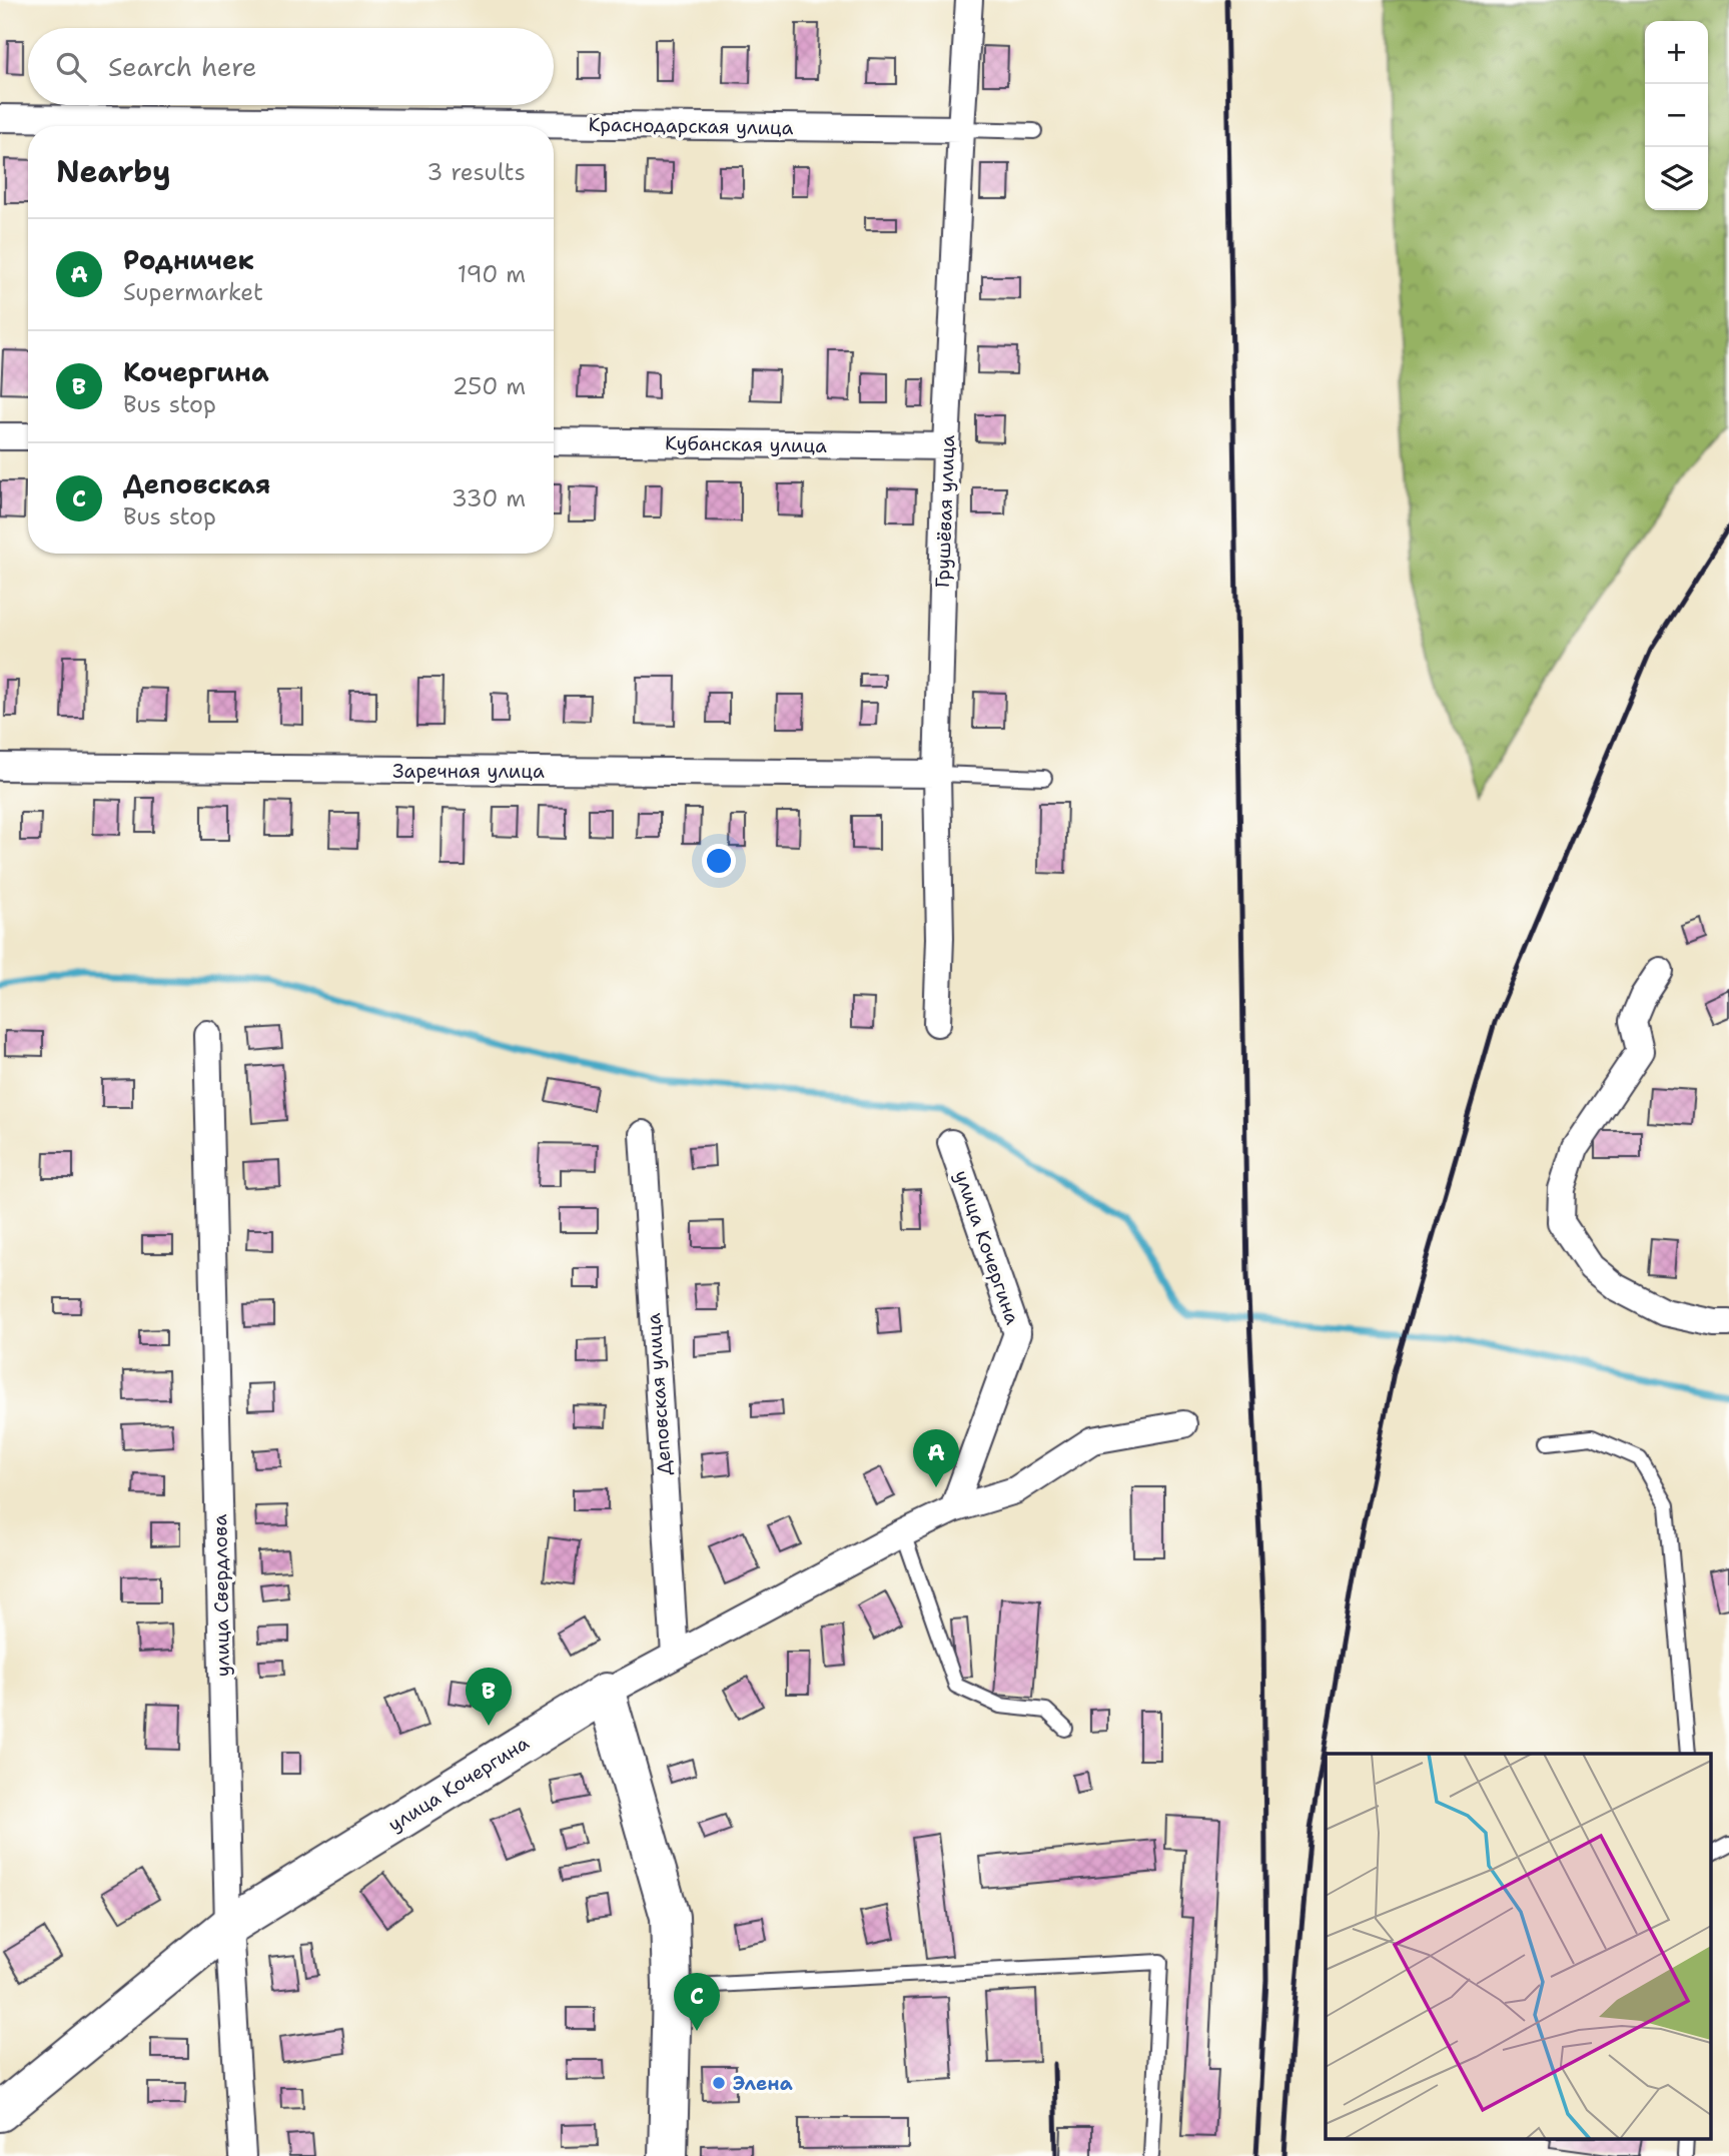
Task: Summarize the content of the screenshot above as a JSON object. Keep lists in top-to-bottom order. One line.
{"streets":{"street":["Краснодарская улица","Кубанская улица","Грушёвая улица","Заречная улица","улица Кочергина","Деповская улица","улица Свердлова"]},"crossings":[["Краснодарская улица","Грушёвая улица"],["Кубанская улица","Грушёвая улица"],["Грушёвая улица","Заречная улица"],["улица Кочергина","Деповская улица"],["улица Кочергина","улица Свердлова"]],"places":["Элена"],"page":{"map_buttons":["+","−"],"search":"Search here","heading":["Nearby","3 results"],"list":[{"mark":"A","name":"Родничек","note":"Supermarket","value":"190 m"},{"mark":"B","name":"Кочергина","note":"Bus stop","value":"250 m"},{"mark":"C","name":"Деповская","note":"Bus stop","value":"330 m"}],"pins":["A","B","C"]}}
